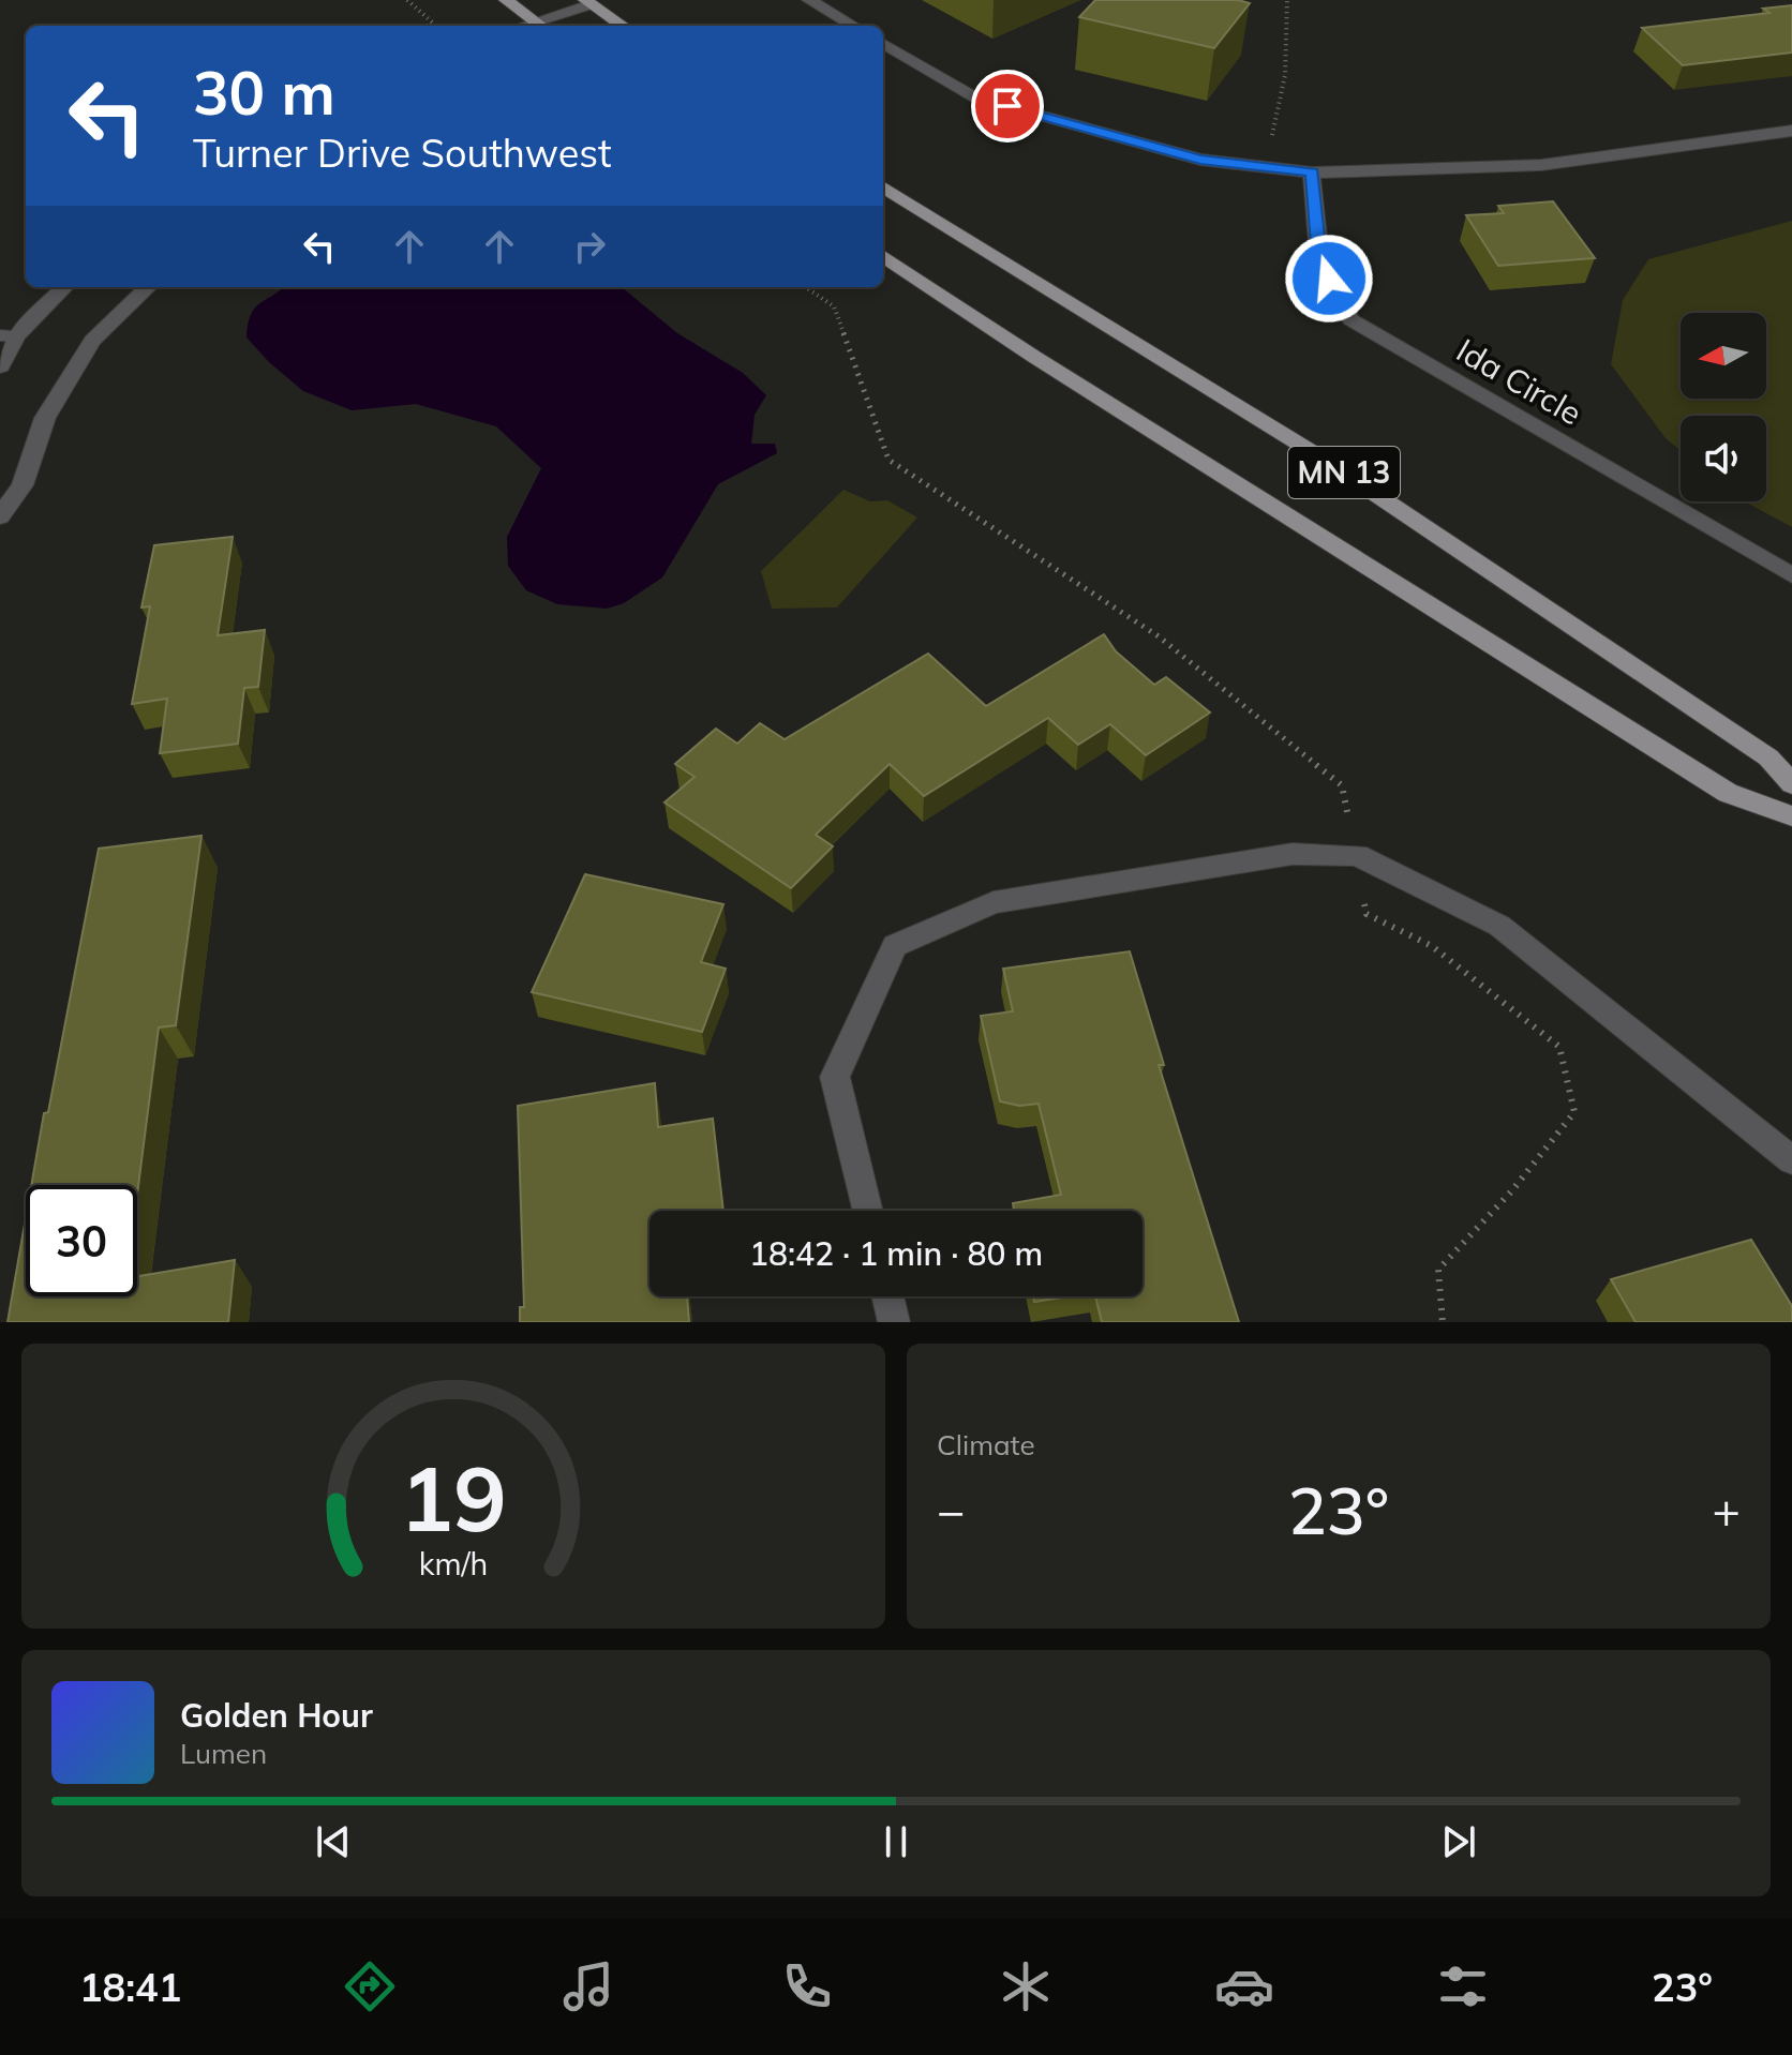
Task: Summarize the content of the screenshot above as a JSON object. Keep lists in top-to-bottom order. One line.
{"streets":{"main road":["MN 13"],"street":["Ida Circle"]},"north":"left","page":{"turn":["30 m","Turner Drive Southwest"],"limit":"30","trip":"18:42 · 1 min · 80 m","tile":"Climate","heat":["−","23°","+"],"song":["Golden Hour","Lumen"],"tabs":["18:41","23°"],"gauge":["19","km/h"]}}
